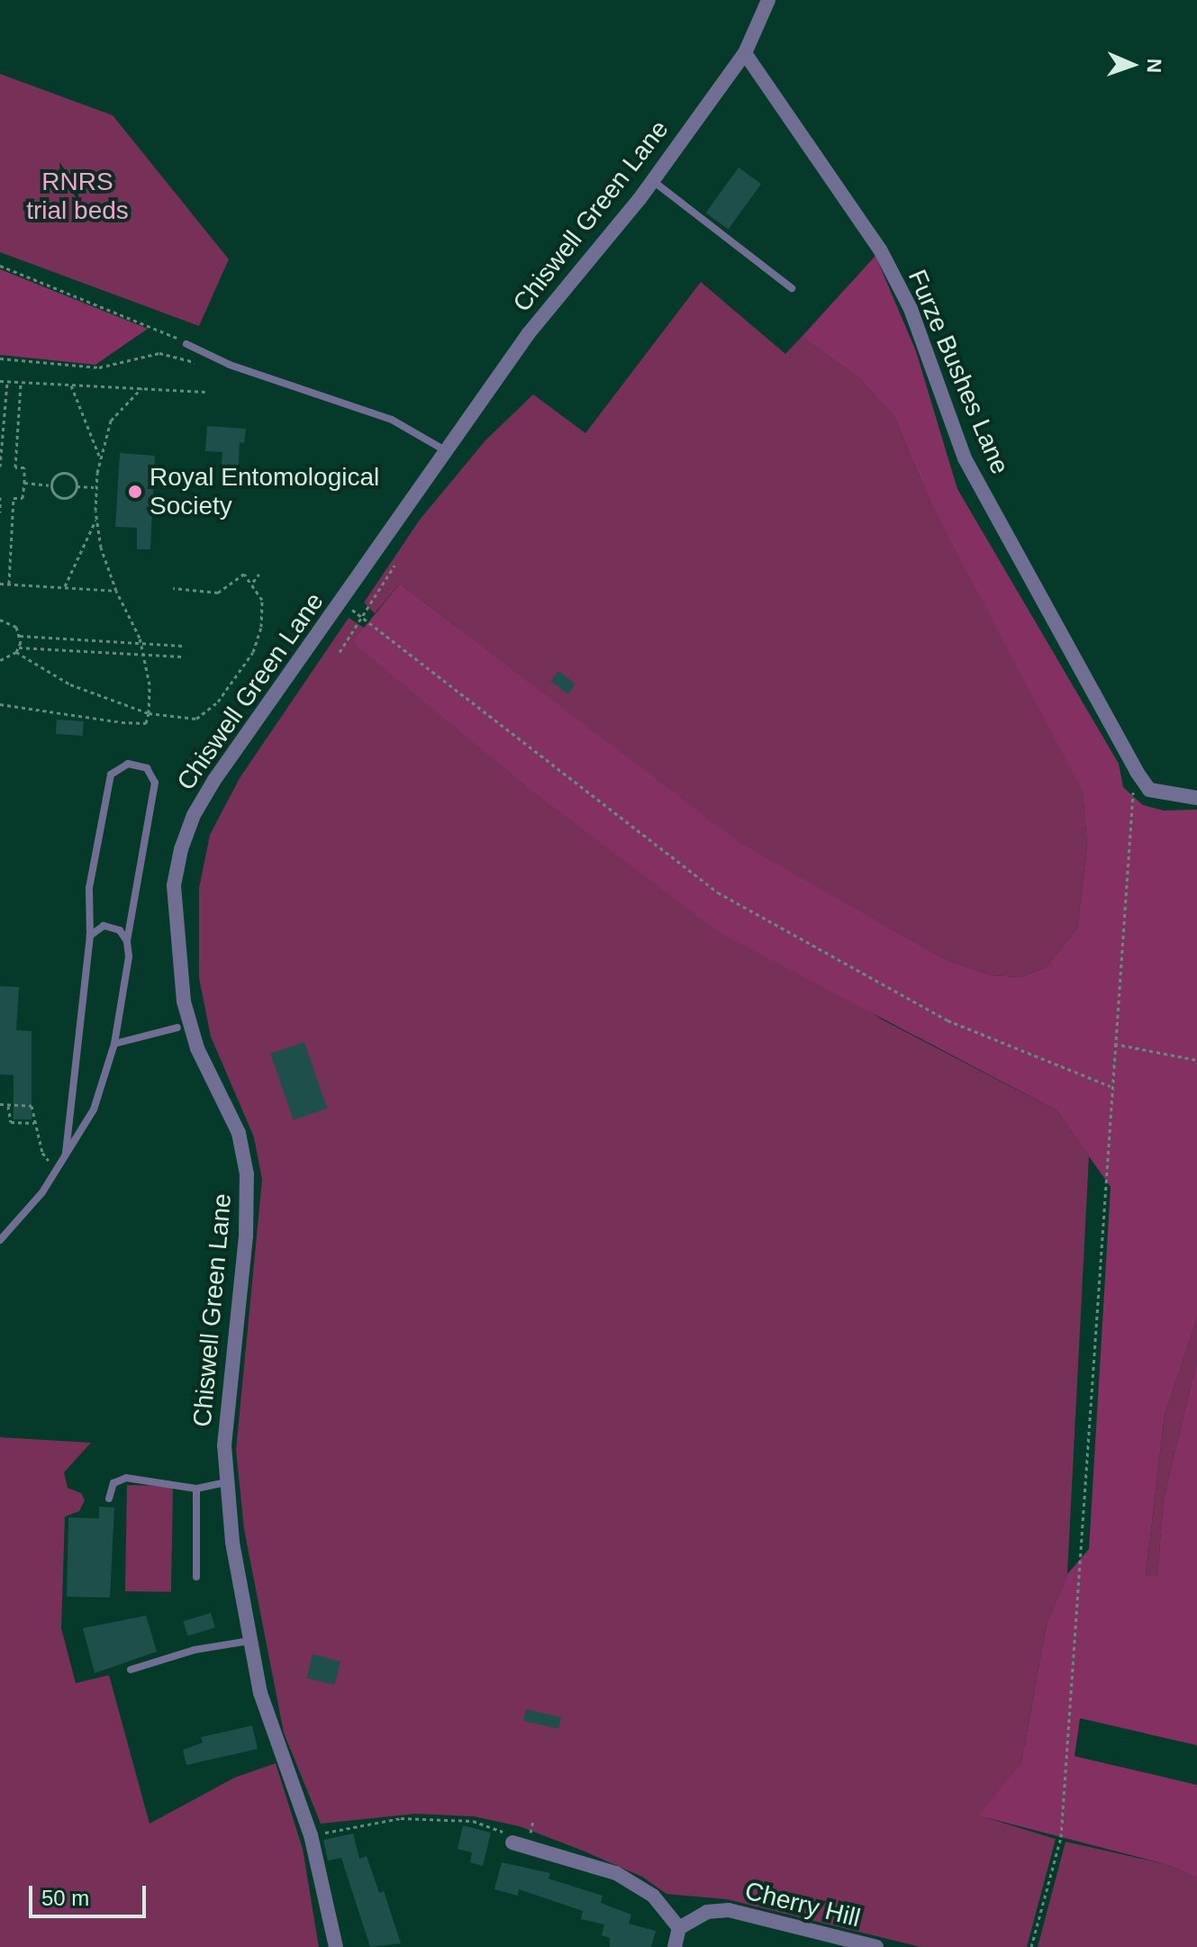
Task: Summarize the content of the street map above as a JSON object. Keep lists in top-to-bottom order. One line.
{"streets":{"street":["Chiswell Green Lane","Furze Bushes Lane","Cherry Hill"]},"crossings":[["Chiswell Green Lane","Furze Bushes Lane"]],"parks":["RNRS trial beds"],"places":["Royal Entomological Society"],"scale_bar":"50 m","north":"right"}
